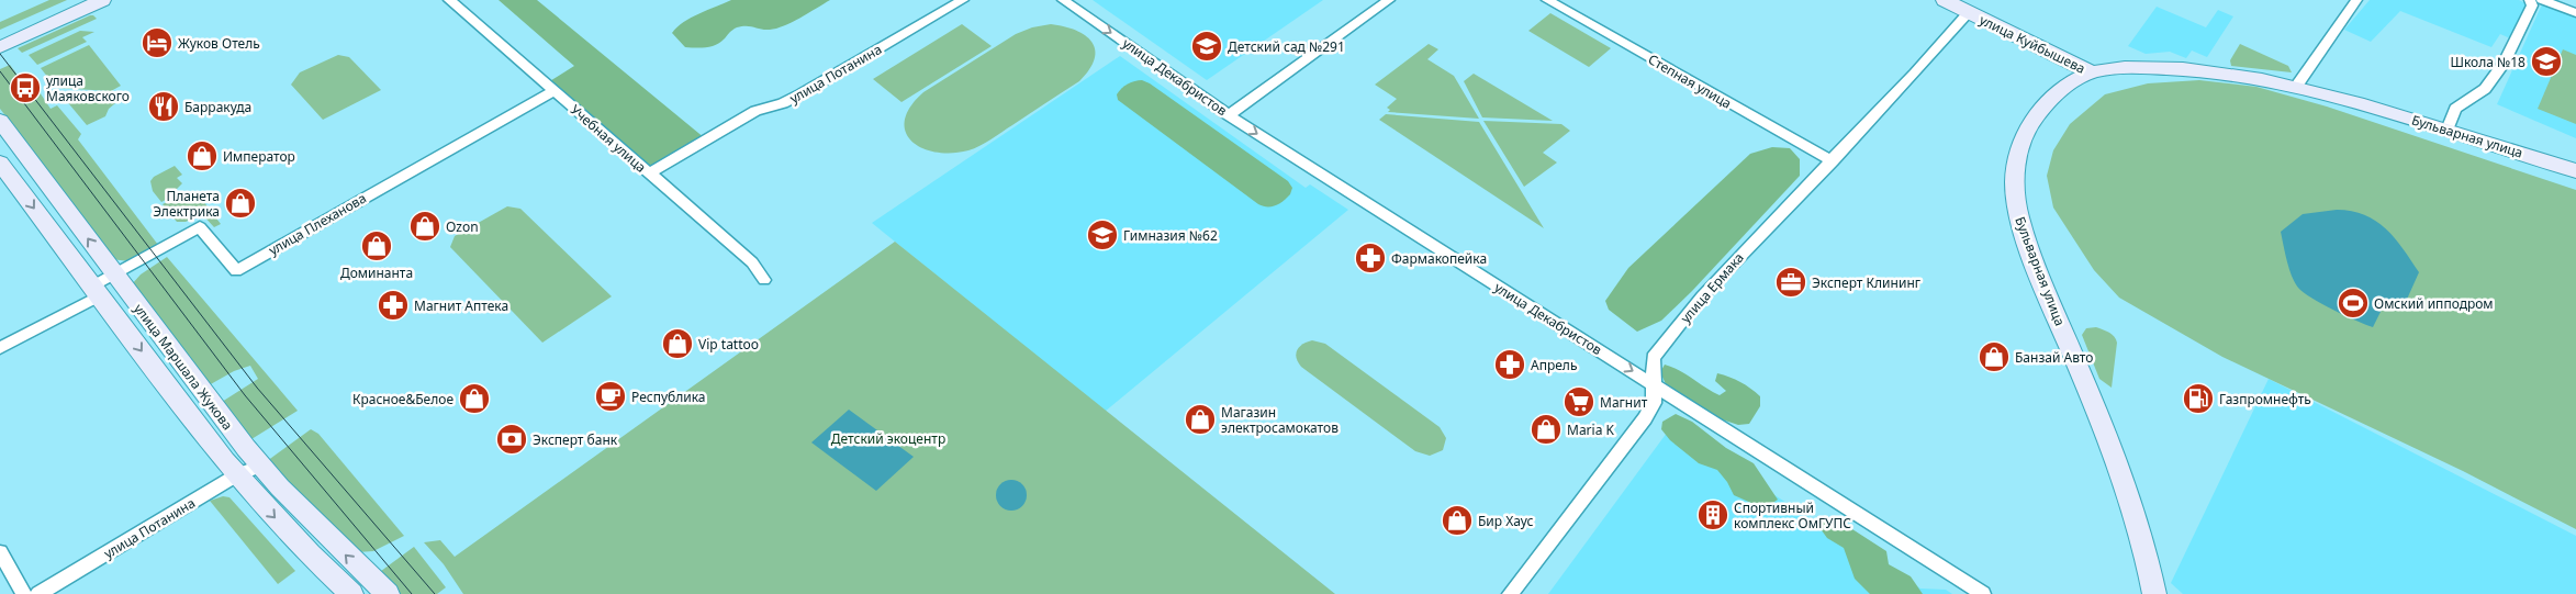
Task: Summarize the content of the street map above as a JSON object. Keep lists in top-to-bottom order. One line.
{"streets":{"main road":["улица Куйбышева","Бульварная улица","улица Маршала Жукова"],"street":["улица Потанина","улица Декабристов","Степная улица","Учебная улица","улица Плеханова","улица Ермака"]},"crossings":[["улица Куйбышева","Бульварная улица"],["улица Куйбышева","улица Ермака"],["улица Потанина","Учебная улица"],["улица Потанина","улица Маршала Жукова"],["улица Декабристов","улица Ермака"],["Степная улица","улица Ермака"],["Учебная улица","улица Плеханова"],["улица Плеханова","улица Маршала Жукова"]],"one_way":["улица Декабристов"],"parks":["Детский экоцентр"],"places":{"hotel":["Жуков Отель"],"school or university":["Детский сад №291","Школа №18","Гимназия №62"],"bus stop":["улица Маяковского"],"restaurant":["Барракуда"],"shop":["Император","Планета Электрика","Ozon","Доминанта","Vip tattoo","Банзай Авто","Красное&Белое","Магазин электросамокатов","Maria K","Бир Хаус"],"pharmacy":["Фармакопейка","Магнит Аптека","Апрель"],"office":["Эксперт Клининг"],"sports":["Омский ипподром"],"cafe":["Республика"],"fuel station":["Газпромнефть"],"supermarket":["Магнит"],"bank":["Эксперт банк"],"building":["Спортивный комплекс ОмГУПС"]}}
